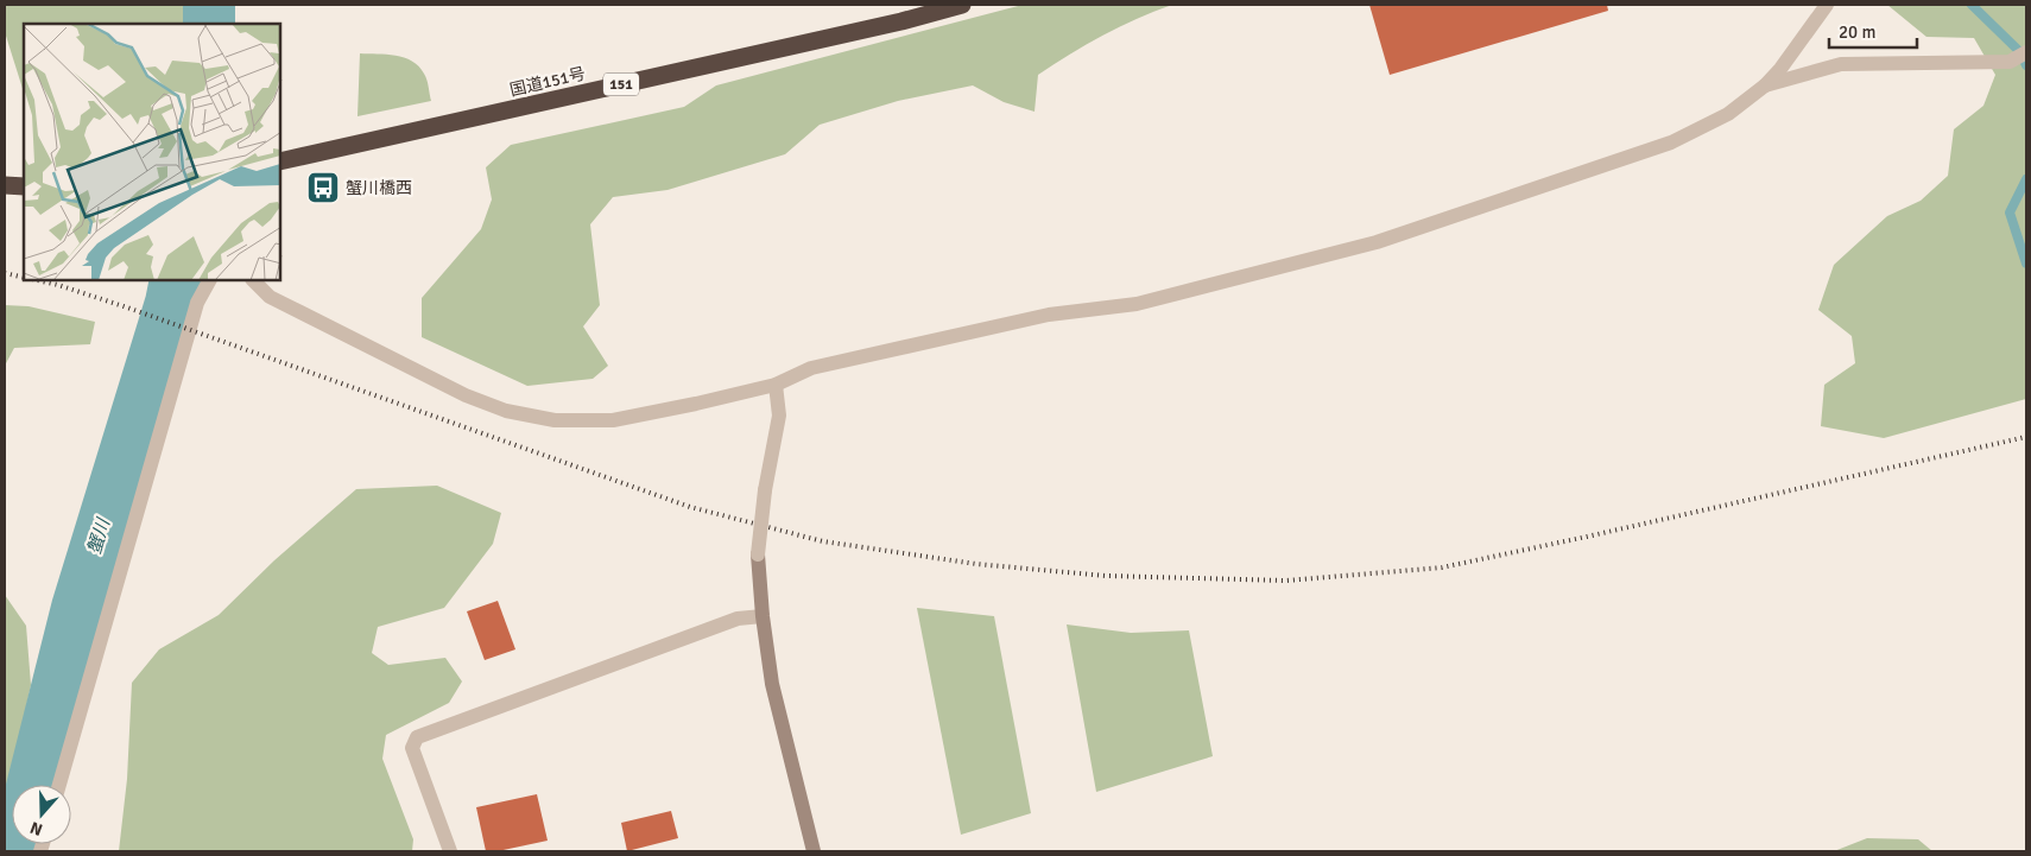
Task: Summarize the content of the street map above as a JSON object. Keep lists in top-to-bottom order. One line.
{"streets":{"highway":["国道151号","151"]},"water":["蟹川"],"places":{"bus stop":["蟹川橋西"]},"scale_bar":"20 m","north":"bottom"}
